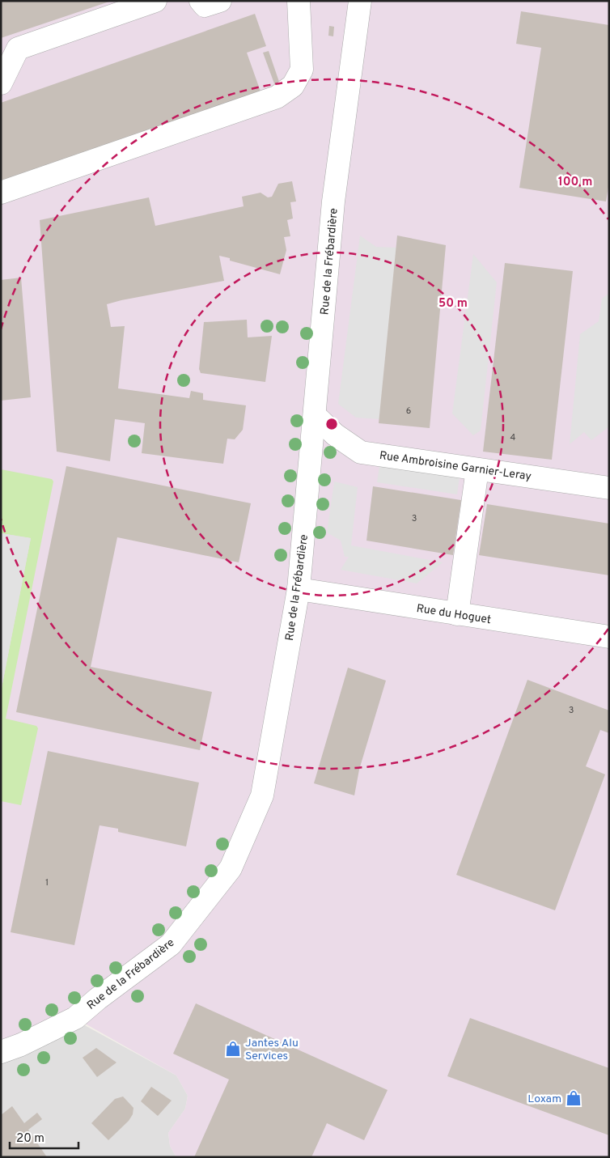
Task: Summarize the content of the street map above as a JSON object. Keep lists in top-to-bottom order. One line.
{"streets":{"street":["Rue de la Frébardière","Rue Ambroisine Garnier-Leray","Rue du Hoguet"]},"crossings":[["Rue de la Frébardière","Rue Ambroisine Garnier-Leray"],["Rue de la Frébardière","Rue du Hoguet"]],"places":{"shop":["Jantes Alu Services","Loxam"]},"house_numbers":["6","4","3","3","1"],"scale_bar":"20 m","rings":["100 m","50 m"]}
